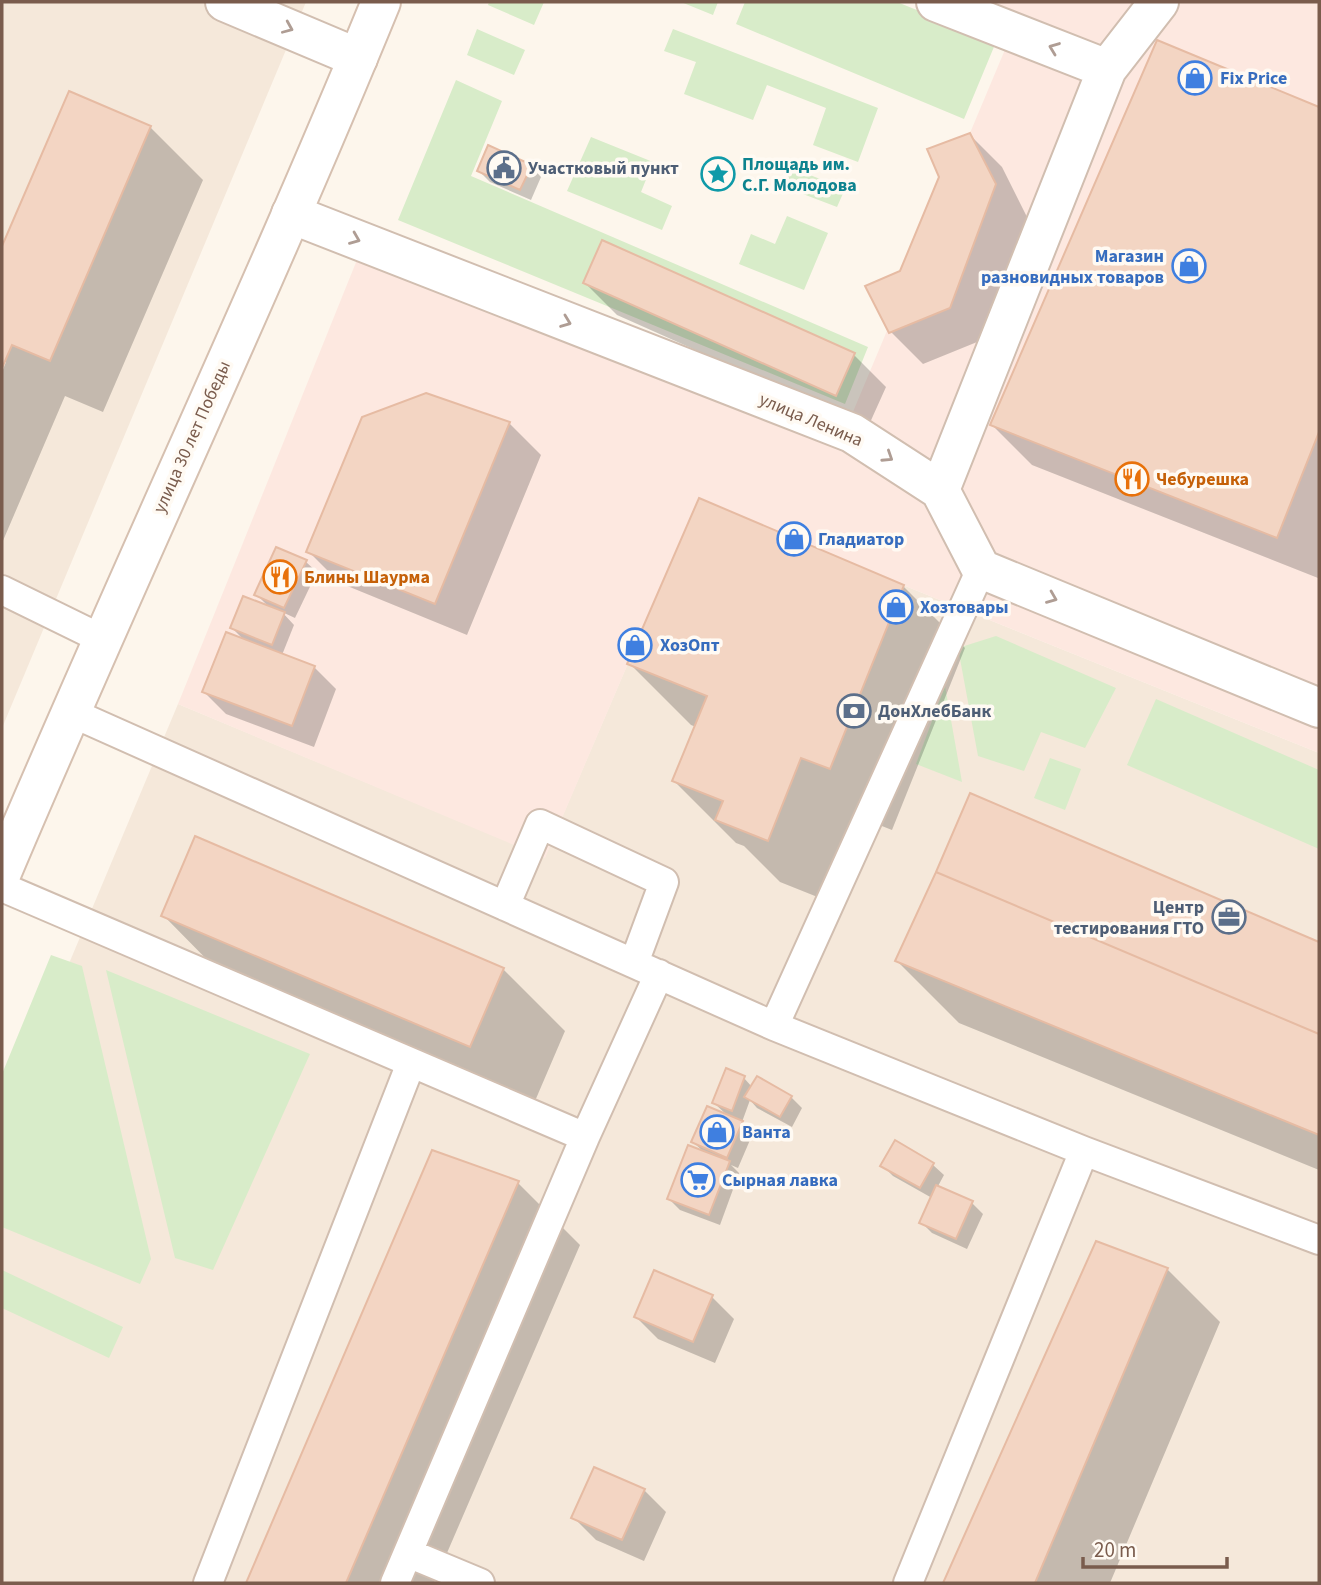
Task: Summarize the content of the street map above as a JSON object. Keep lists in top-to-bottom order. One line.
{"streets":{"street":["улица Ленина","улица 30 лет Победы"]},"crossings":[["улица Ленина","улица 30 лет Победы"]],"one_way":["улица Ленина"],"places":{"shop":["Fix Price","Магазин разновидных товаров","Гладиатор","Хозтовары","ХозОпт","Ванта"],"public building":["Участковый пункт"],"place":["Площадь им. С.Г. Молодова"],"restaurant":["Чебурешка","Блины Шаурма"],"bank":["ДонХлебБанк"],"office":["Центр тестирования ГТО"],"supermarket":["Сырная лавка"]},"scale_bar":"20 m"}
